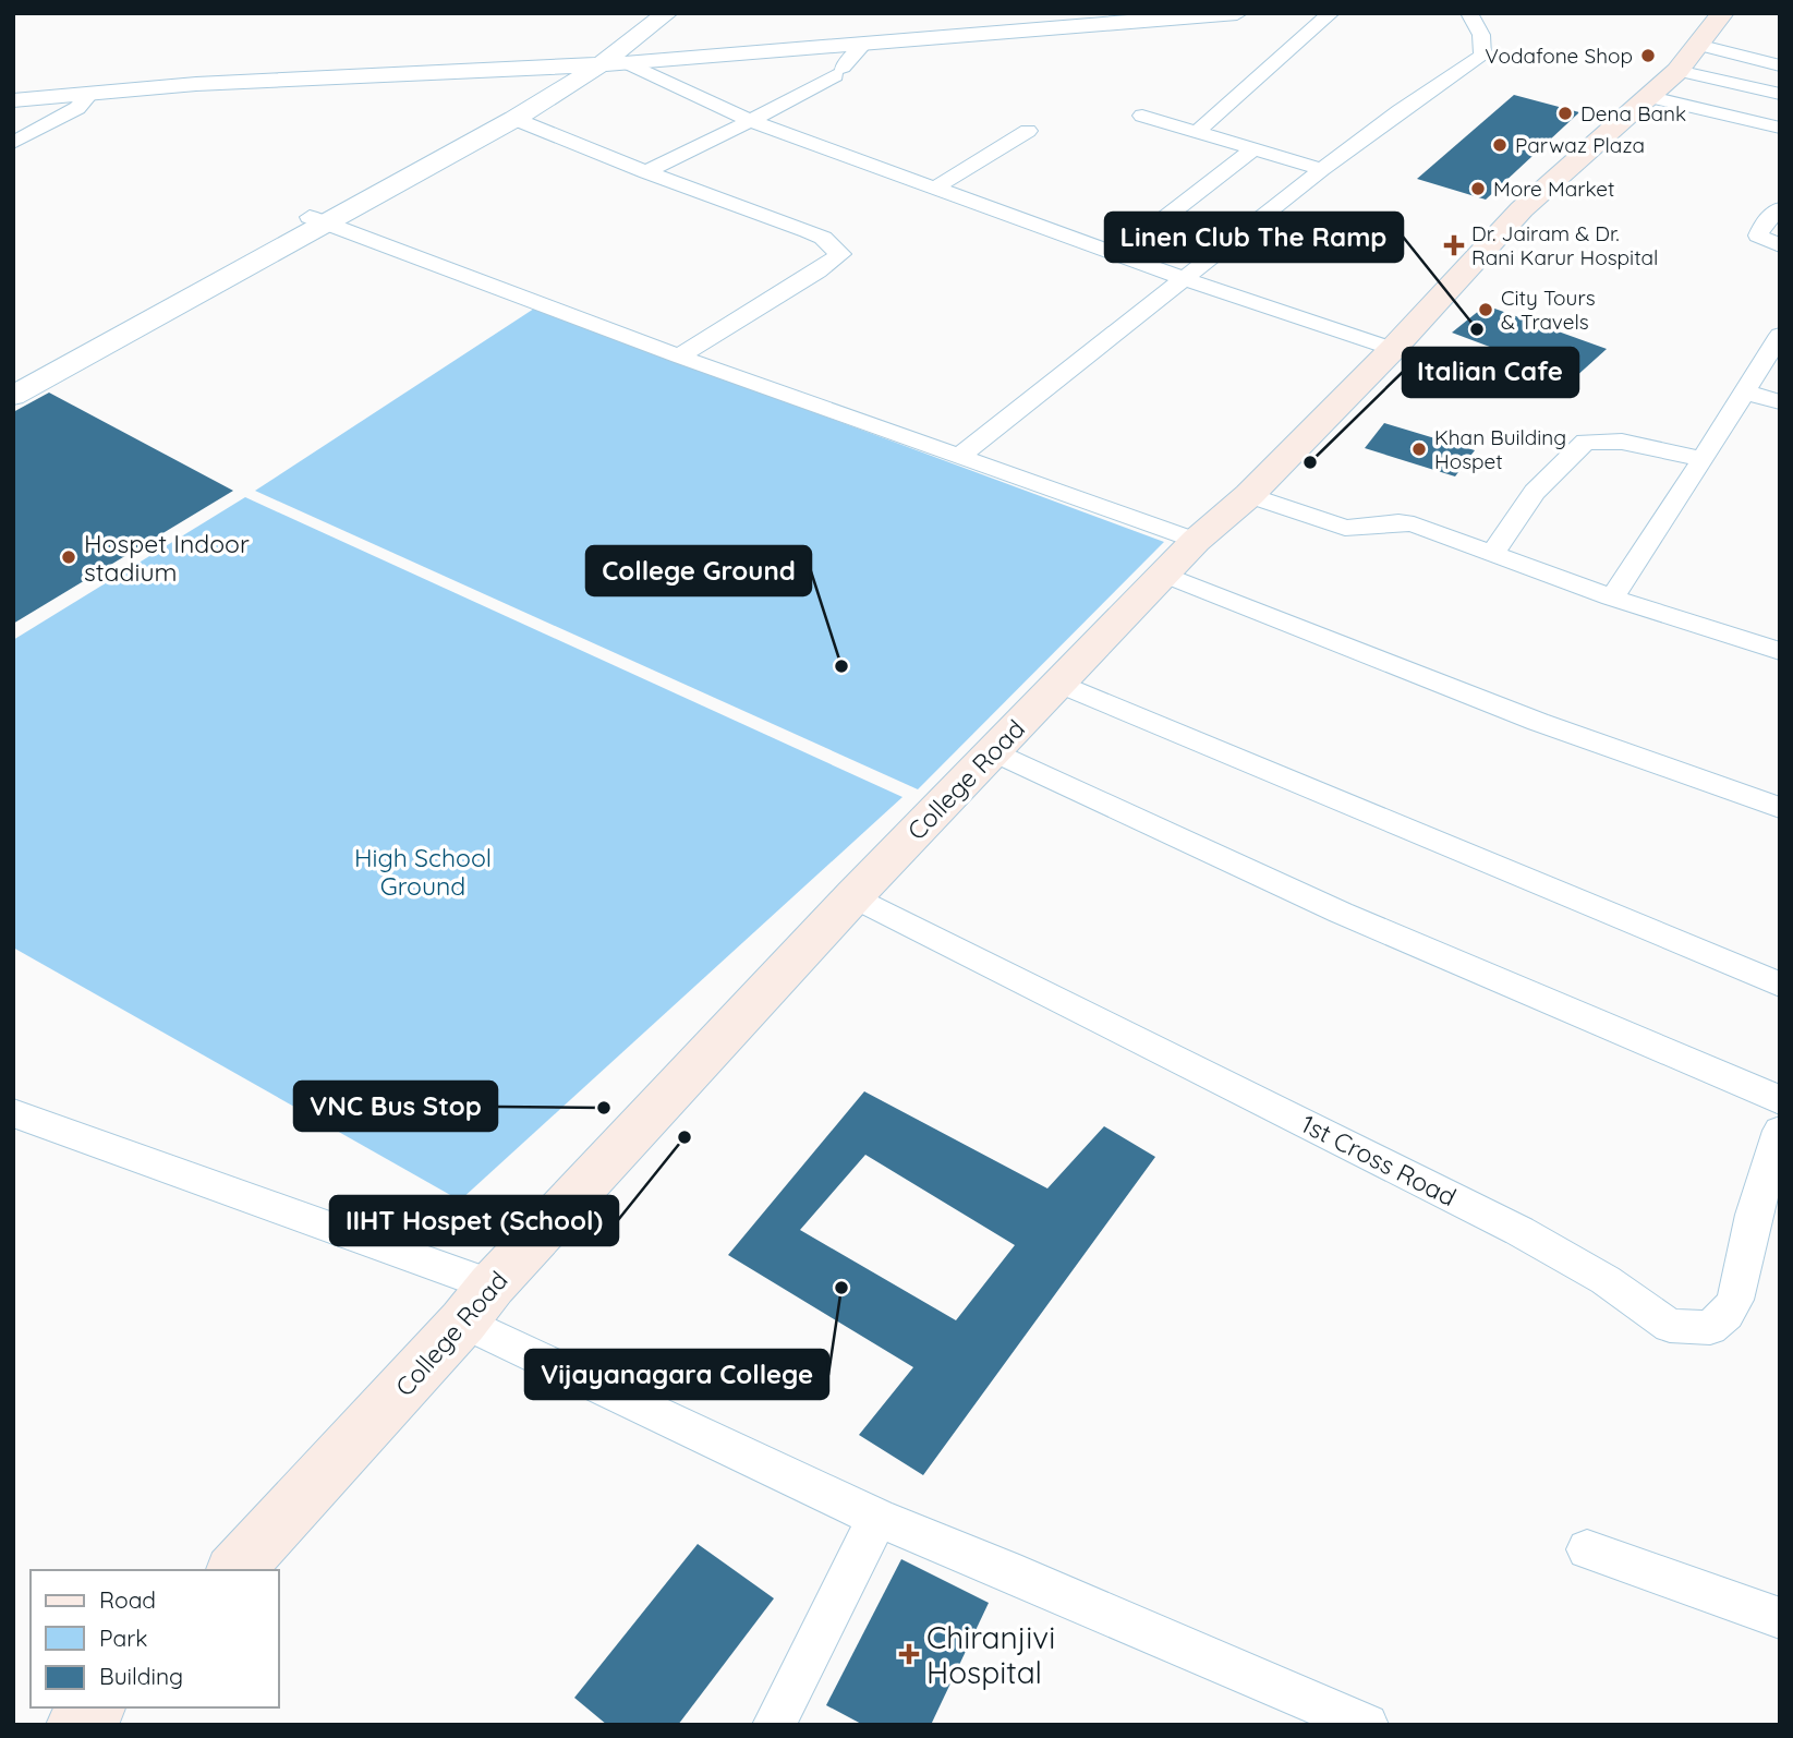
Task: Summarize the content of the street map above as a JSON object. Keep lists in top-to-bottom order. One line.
{"streets":{"main road":["College Road"],"street":["1st Cross Road"]},"crossings":[["College Road","1st Cross Road"]],"parks":["High School Ground"],"places":{"other":["Vodafone Shop","Dena Bank","Parwaz Plaza","More Market","City Tours & Travels","Linen Club The Ramp","Khan Building Hospet","Italian Cafe","Hospet Indoor stadium","College Ground","VNC Bus Stop","IIHT Hospet (School)","Vijayanagara College"],"health":["Dr. Jairam & Dr. Rani Karur Hospital","Chiranjivi Hospital"]},"legend":["Road","Park","Building"]}
